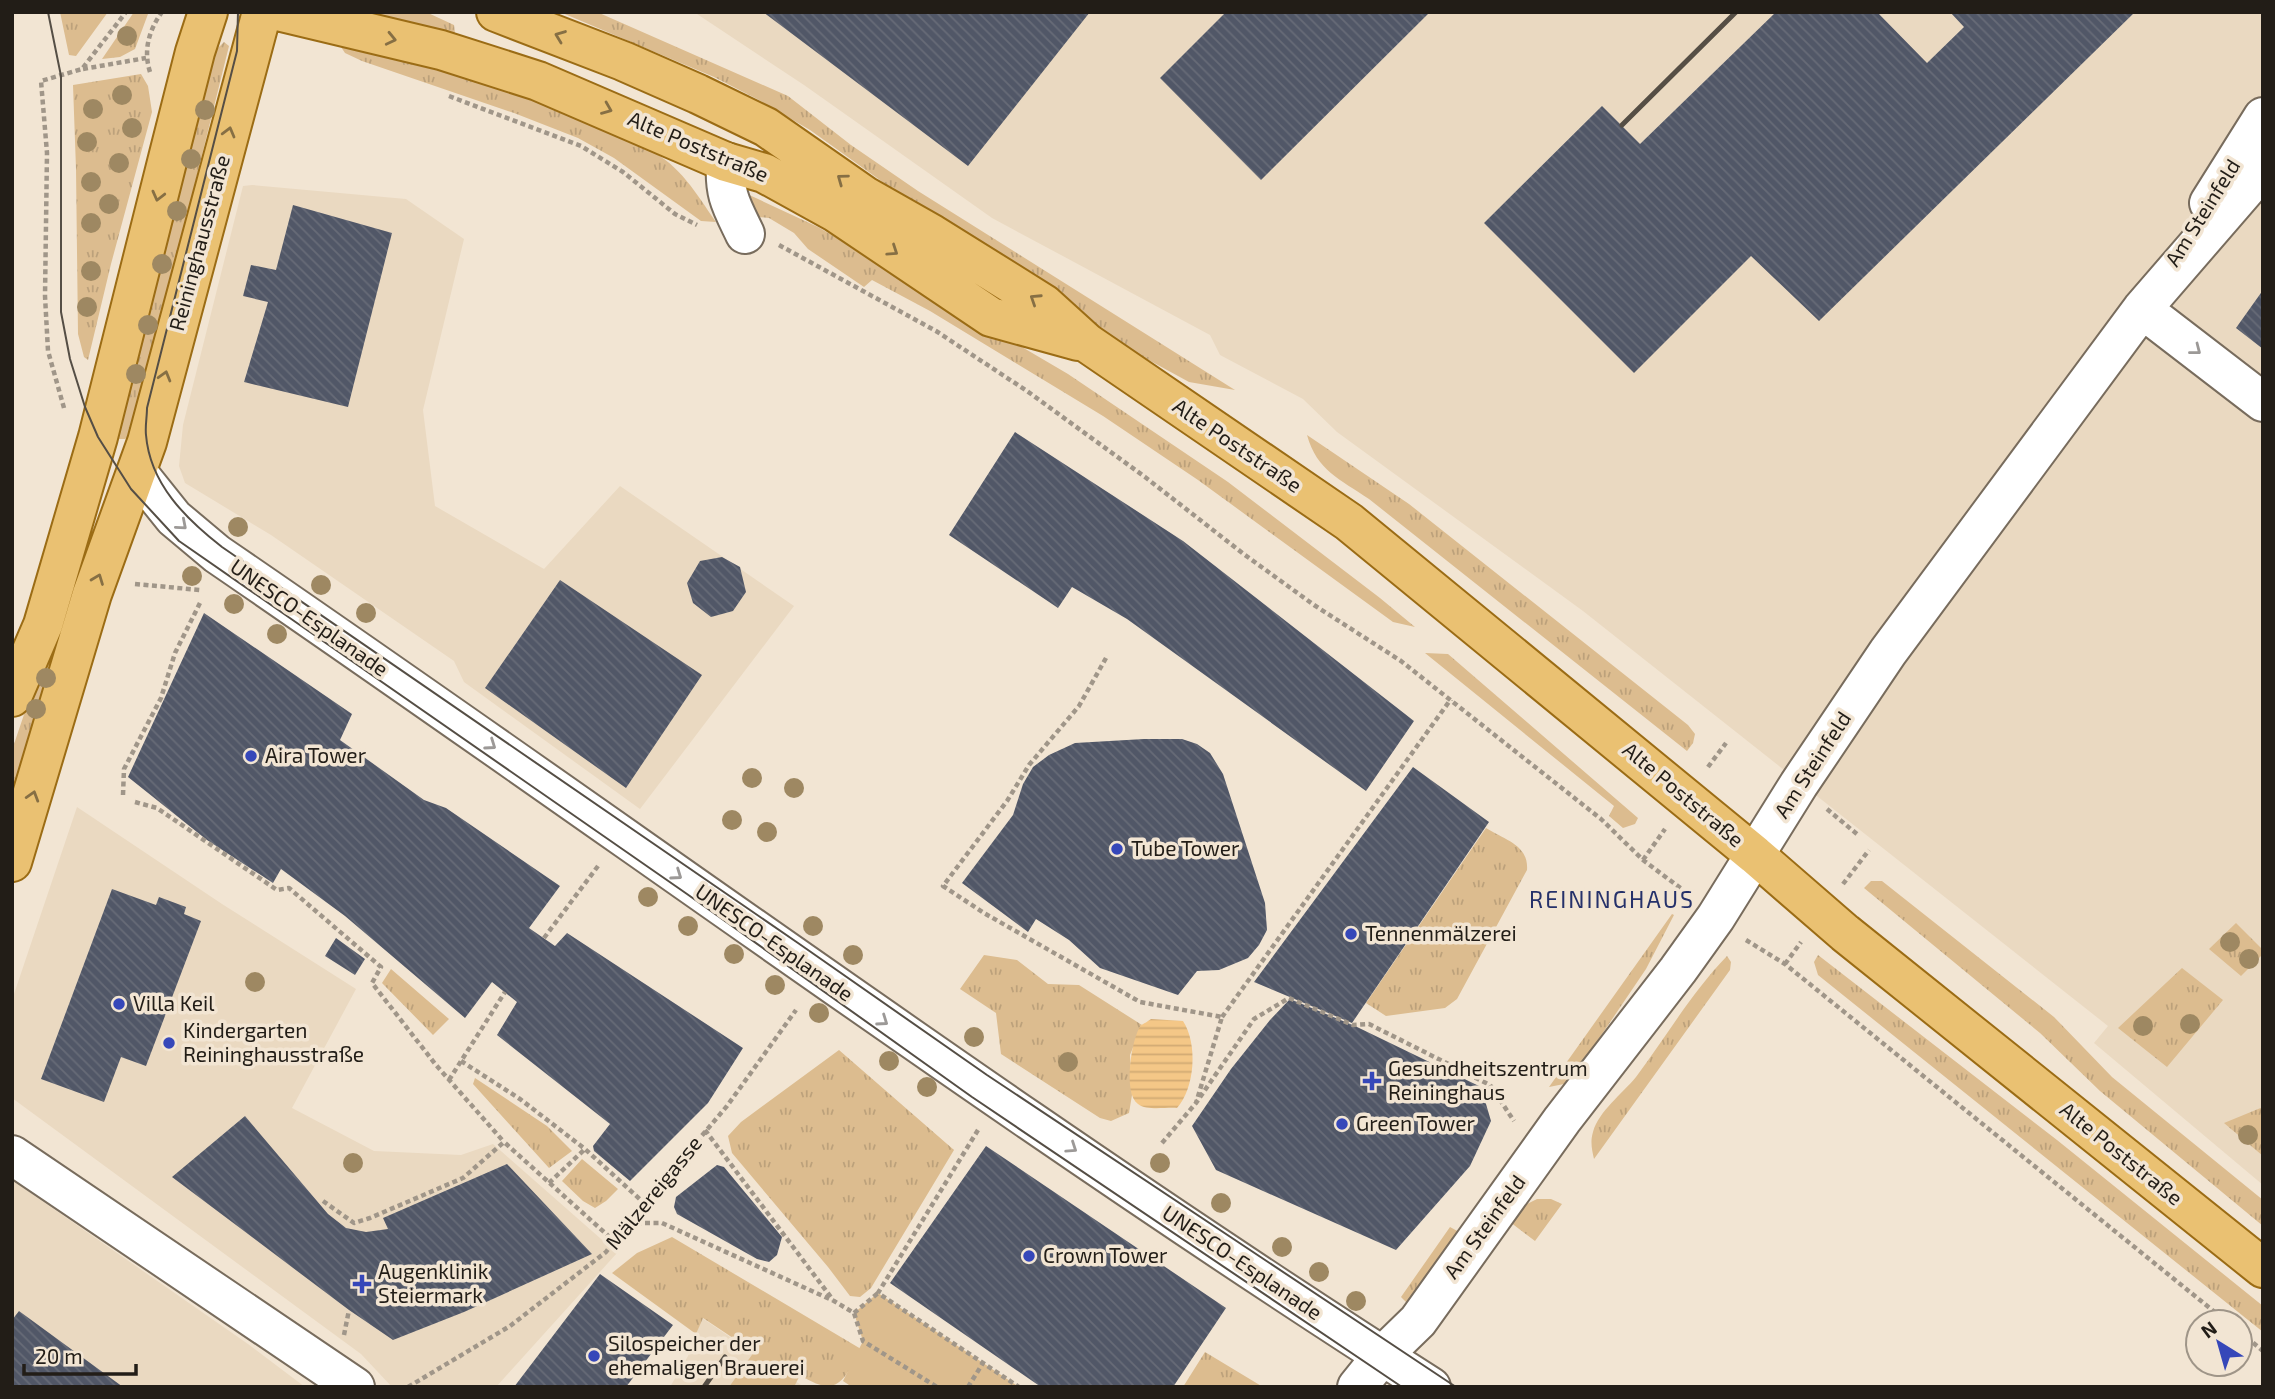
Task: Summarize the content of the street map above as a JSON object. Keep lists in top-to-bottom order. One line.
{"streets":{"main road":["Alte Poststraße","Reininghausstraße"],"street":["Am Steinfeld","UNESCO-Esplanade"],"path":["Mälzereigasse"]},"crossings":[["Alte Poststraße","Am Steinfeld"],["Am Steinfeld","UNESCO-Esplanade"],["Reininghausstraße","UNESCO-Esplanade"]],"one_way":["UNESCO-Esplanade"],"districts":["REININGHAUS"],"places":{"other":["Aira Tower","Tube Tower","Tennenmälzerei","Villa Keil","Kindergarten Reininghausstraße","Green Tower","Crown Tower","Silospeicher der ehemaligen Brauerei"],"health":["Gesundheitszentrum Reininghaus","Augenklinik Steiermark"]},"scale_bar":"20 m","north":"top left"}
